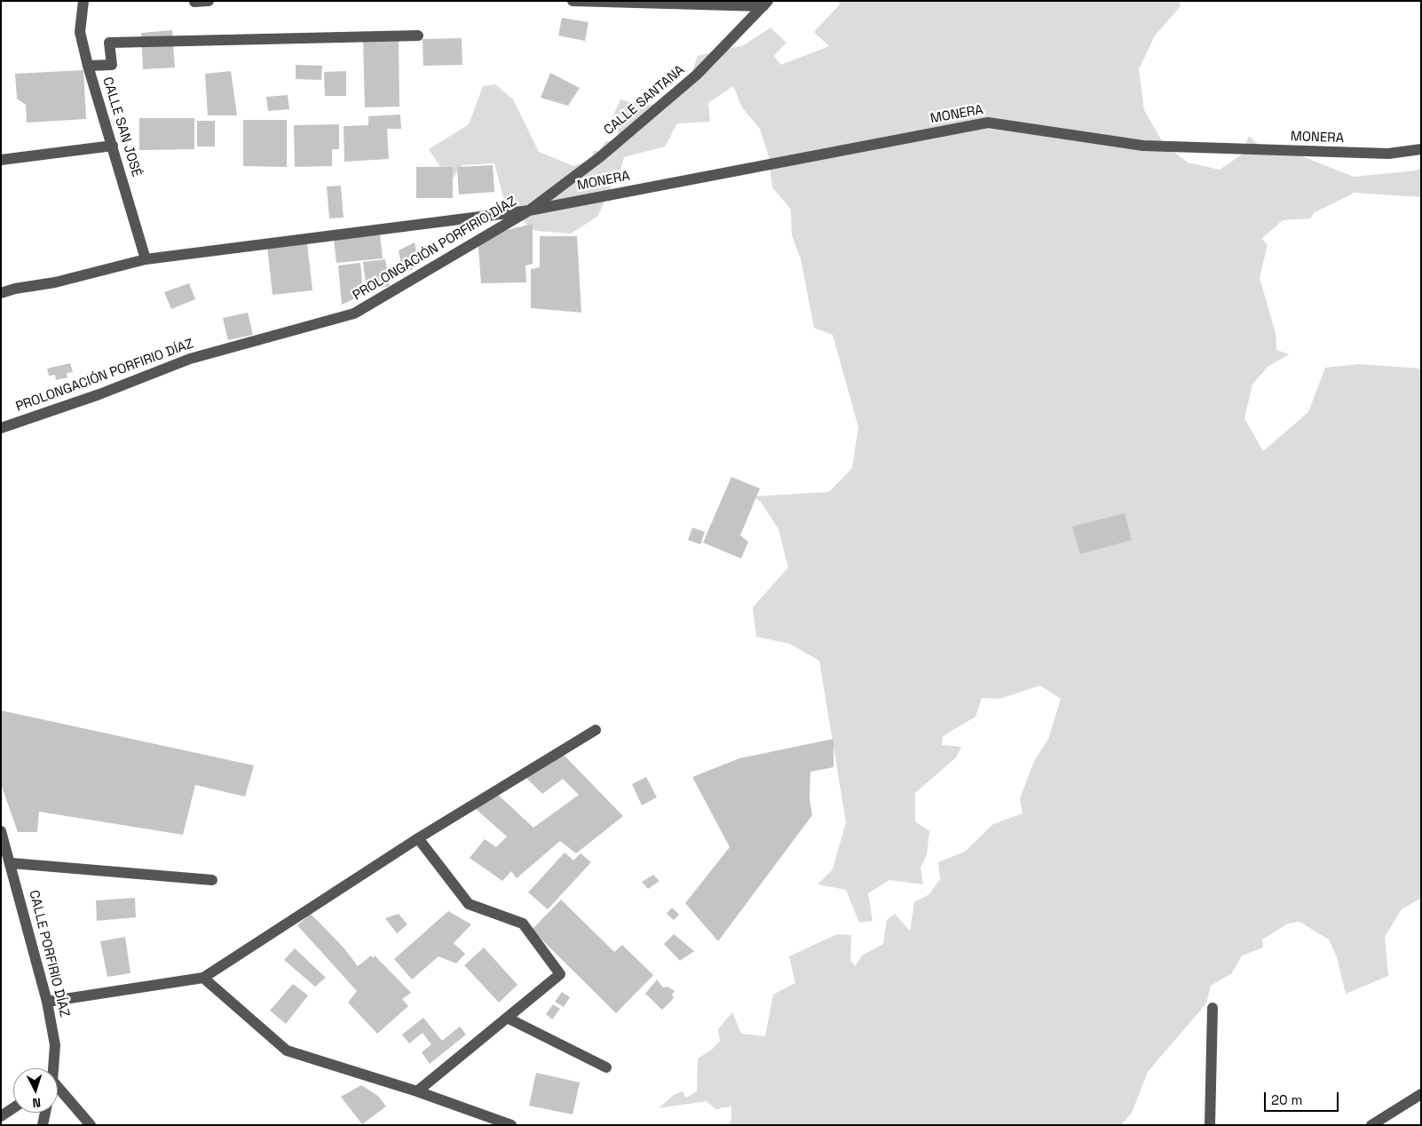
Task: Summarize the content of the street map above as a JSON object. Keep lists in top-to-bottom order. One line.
{"streets":{"street":["CALLE SANTANA","MONERA","CALLE SAN JOSÉ","PROLONGACIÓN PORFIRIO DÍAZ","CALLE PORFIRIO DÍAZ"]},"crossings":[["CALLE SANTANA","MONERA"],["CALLE SANTANA","PROLONGACIÓN PORFIRIO DÍAZ"],["MONERA","PROLONGACIÓN PORFIRIO DÍAZ"],["CALLE SAN JOSÉ","PROLONGACIÓN PORFIRIO DÍAZ"]],"scale_bar":"20 m","north":"bottom"}
